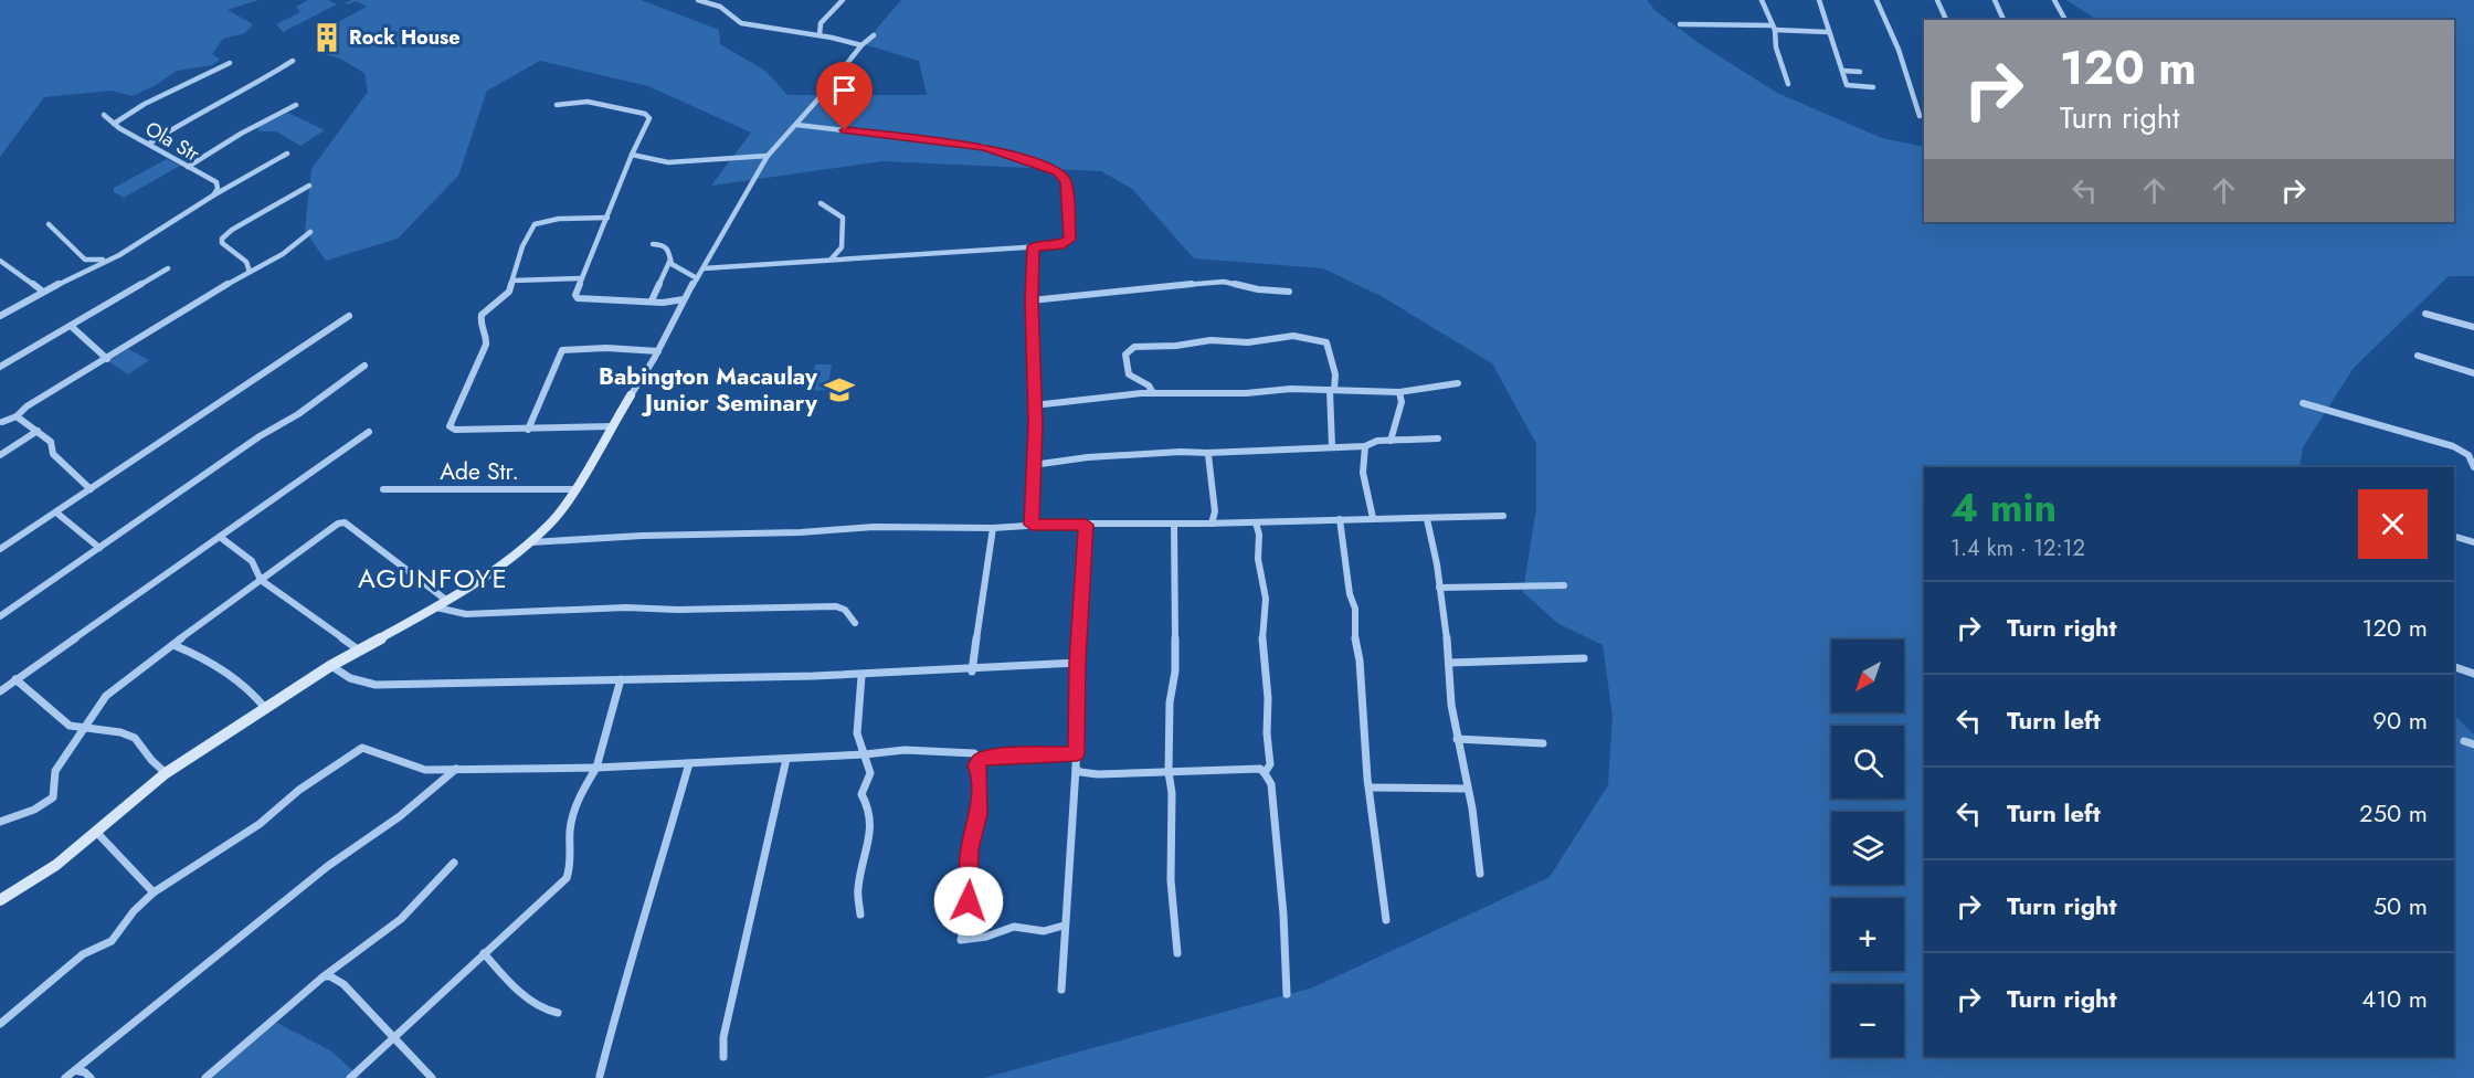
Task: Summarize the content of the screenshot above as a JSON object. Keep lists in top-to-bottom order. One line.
{"streets":{"street":["Ola Str","Ade Str."]},"districts":["AGUNFOYE"],"places":{"building":["Rock House"],"school or university":["Babington Macaulay Junior Seminary"]},"north":"bottom left","page":{"turn":["120 m","Turn right"],"heading":["4 min","1.4 km · 12:12"],"list":[{"name":"Turn right","value":"120 m"},{"name":"Turn left","value":"90 m"},{"name":"Turn left","value":"250 m"},{"name":"Turn right","value":"50 m"},{"name":"Turn right","value":"410 m"}],"map_buttons":["+","−"]}}
